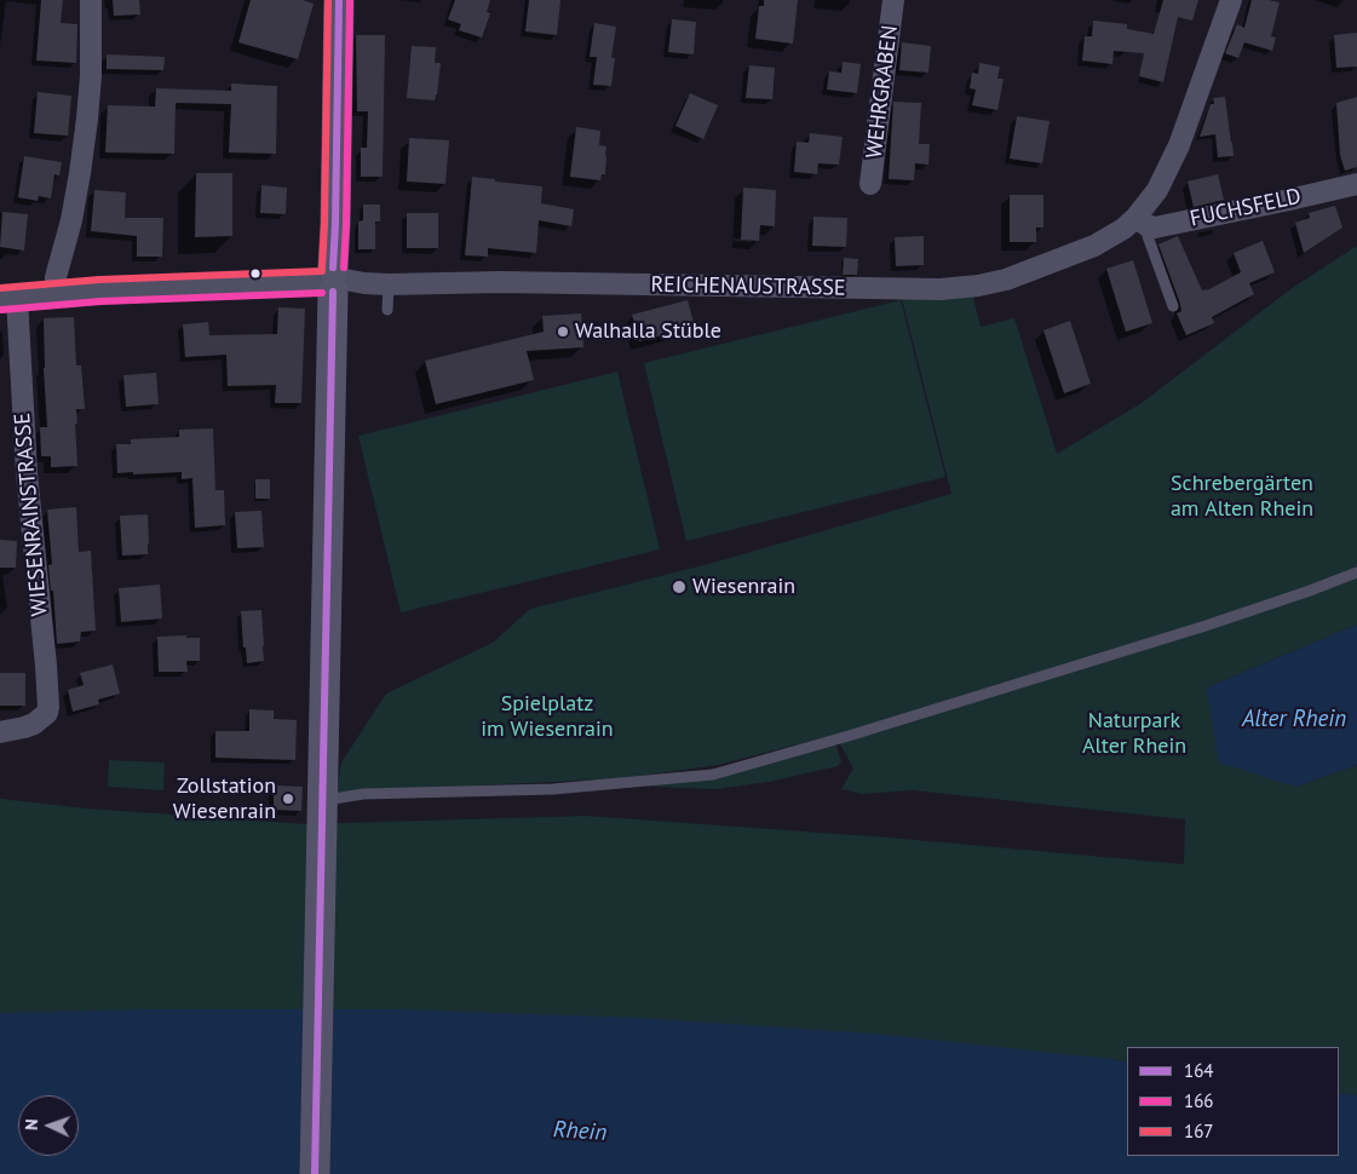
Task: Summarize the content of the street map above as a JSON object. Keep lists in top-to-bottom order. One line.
{"streets":{"street":["WEHRGRABEN","FUCHSFELD","REICHENAUSTRASSE","WIESENRAINSTRASSE"]},"crossings":[["FUCHSFELD","REICHENAUSTRASSE"],["REICHENAUSTRASSE","WIESENRAINSTRASSE"]],"water":["Alter Rhein","Rhein"],"parks":["Schrebergärten am Alten Rhein","Spielplatz im Wiesenrain","Naturpark Alter Rhein"],"places":["Walhalla Stüble","Wiesenrain","Zollstation Wiesenrain"],"lines":["transit line 164","transit line 166","transit line 167"],"legend":["164","166","167"],"north":"left"}
